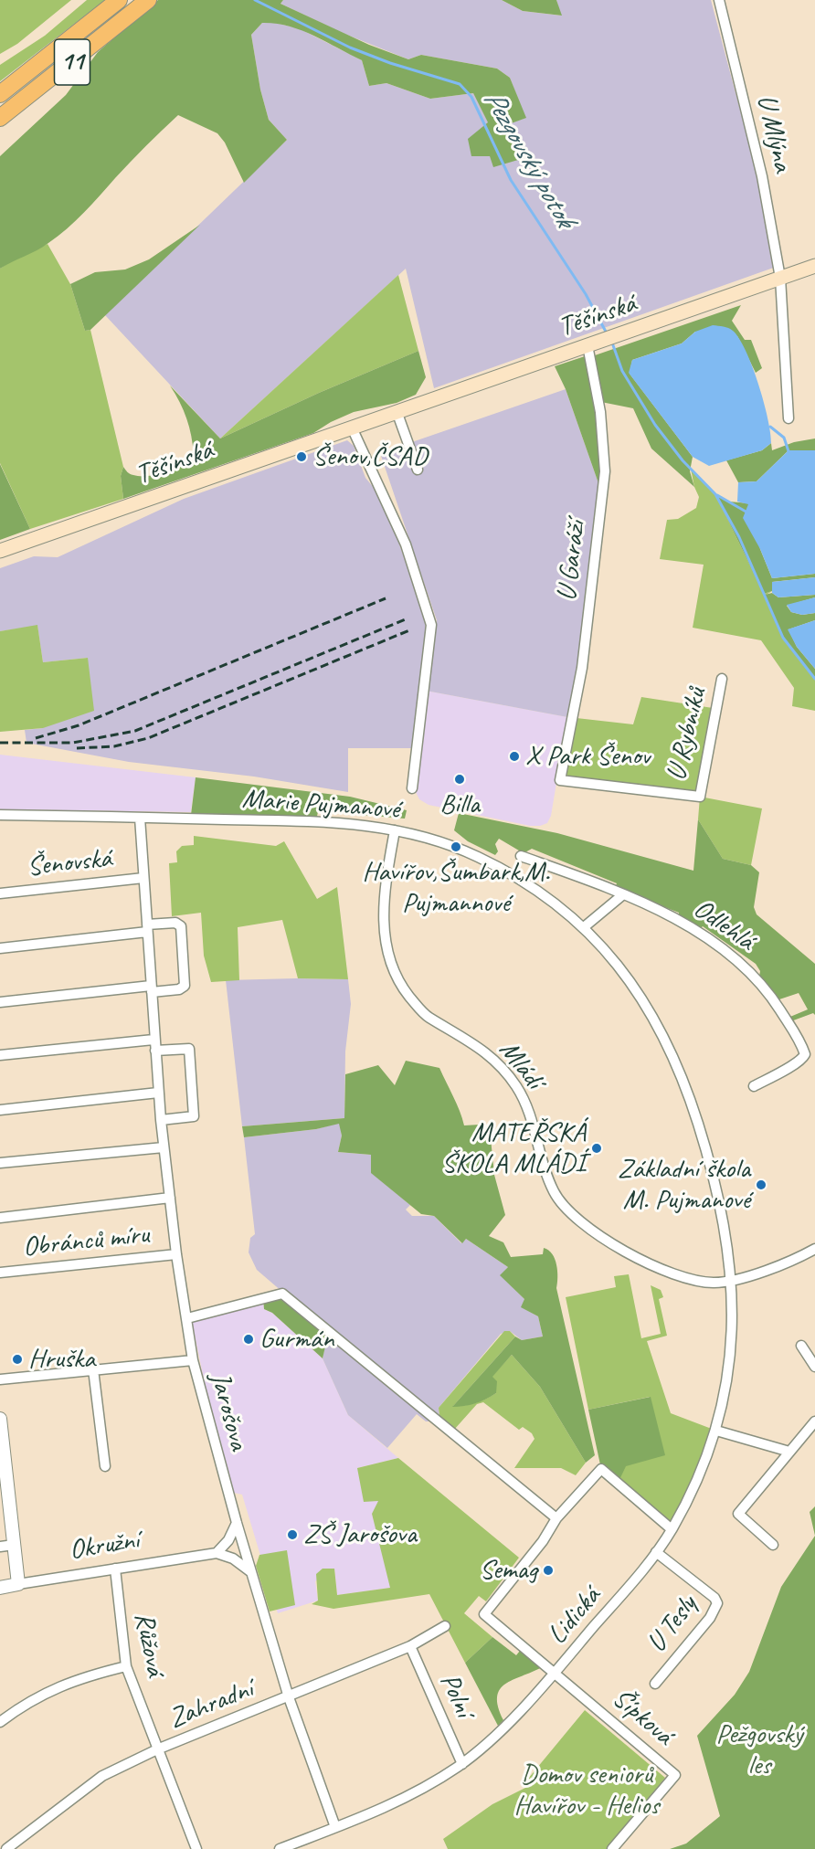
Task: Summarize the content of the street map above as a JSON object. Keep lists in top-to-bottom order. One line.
{"streets":{"highway":["11"],"main road":["Těšínská"],"street":["U Mlýna","U Garáží","U Rybníků","Marie Pujmanové","Šenovská","Odlehlá","Mládí","Obránců míru","Jarošova","Okružní","Lidická","U Tesly","Růžová","Polní","Zahradní","Šípková"]},"crossings":[["U Mlýna","Těšínská"],["Těšínská","U Garáží"],["U Garáží","U Rybníků"],["Marie Pujmanové","Mládí"],["Marie Pujmanové","Jarošova"],["Marie Pujmanové","Lidická"],["Šenovská","Jarošova"],["Mládí","Lidická"],["Obránců míru","Jarošova"],["Jarošova","Lidická"],["Jarošova","Zahradní"],["Okružní","Růžová"],["Lidická","U Tesly"],["Lidická","Polní"],["Lidická","Šípková"],["Růžová","Zahradní"],["Polní","Zahradní"]],"water":["Pezgovský potok"],"parks":["Pežgovský les","Domov seniorů Havířov - Helios"],"places":["Šenov,ČSAD","X Park Šenov","Billa","Havířov,Šumbark,M. Pujmannové","MATEŘSKÁ ŠKOLA MLÁDÍ","Základní škola M. Pujmanové","Gurmán","Hruška","ZŠ Jarošova","Semag"]}
